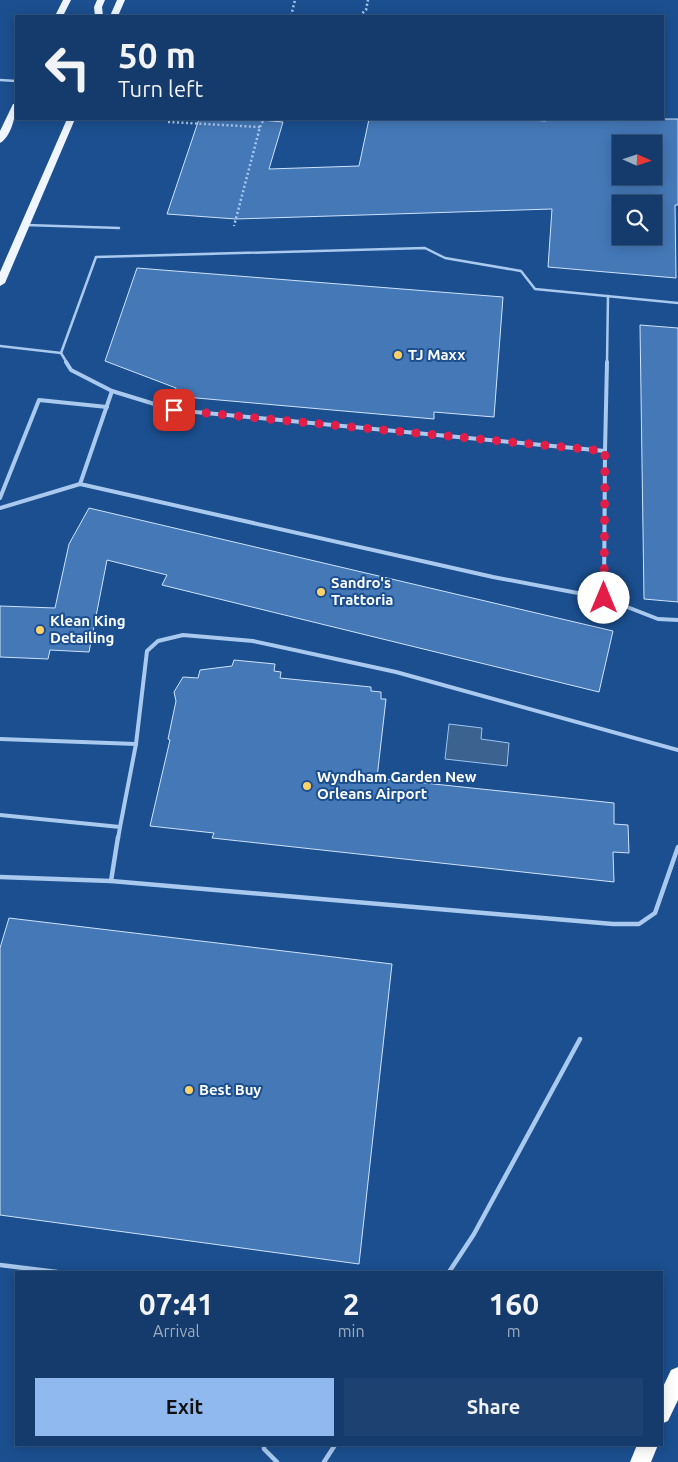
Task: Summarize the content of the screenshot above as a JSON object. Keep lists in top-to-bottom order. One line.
{"places":["TJ Maxx","Sandro's Trattoria","Klean King Detailing","Wyndham Garden New Orleans Airport","Best Buy"],"north":"right","page":{"turn":["50 m","Turn left"],"eta":["07:41","Arrival","2","min","160","m"],"buttons":["Exit","Share"]}}
